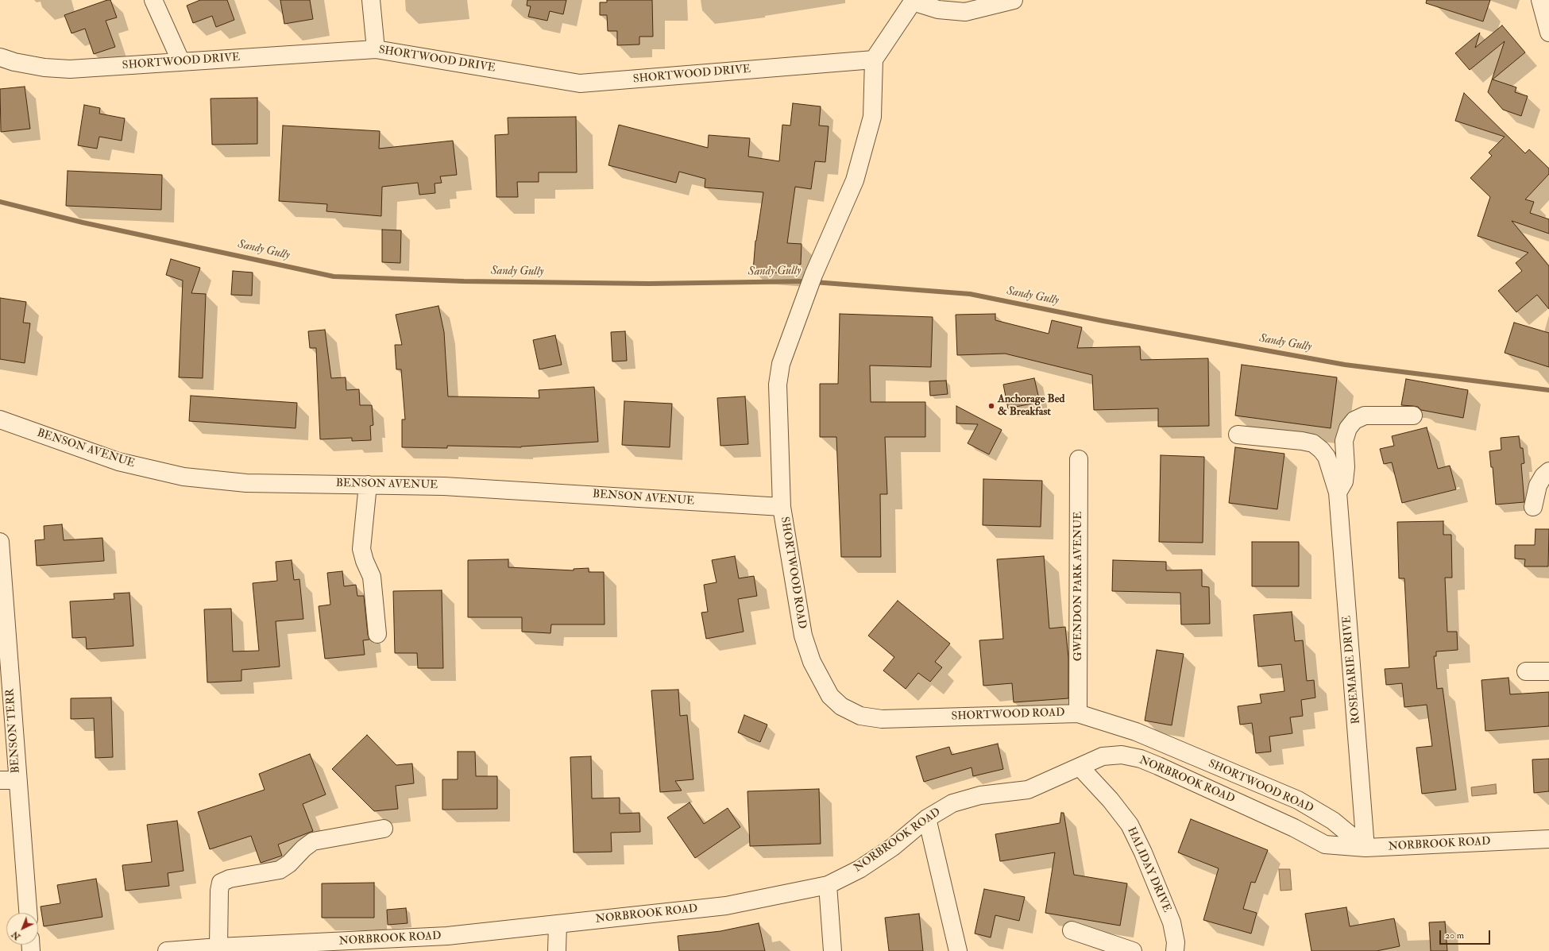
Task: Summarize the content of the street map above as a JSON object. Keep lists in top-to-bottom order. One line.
{"streets":{"street":["SHORTWOOD DRIVE","BENSON AVENUE","SHORTWOOD ROAD","GWENDON PARK AVENUE","ROSEMARIE DRIVE","BENSON TERR","NORBROOK ROAD","HALIDAY DRIVE"]},"crossings":[["SHORTWOOD DRIVE","SHORTWOOD ROAD"],["BENSON AVENUE","SHORTWOOD ROAD"],["SHORTWOOD ROAD","GWENDON PARK AVENUE"],["SHORTWOOD ROAD","ROSEMARIE DRIVE"],["SHORTWOOD ROAD","NORBROOK ROAD"],["ROSEMARIE DRIVE","NORBROOK ROAD"],["NORBROOK ROAD","HALIDAY DRIVE"]],"water":["Sandy Gully"],"places":["Anchorage Bed & Breakfast"],"scale_bar":"20 m","north":"bottom left"}
